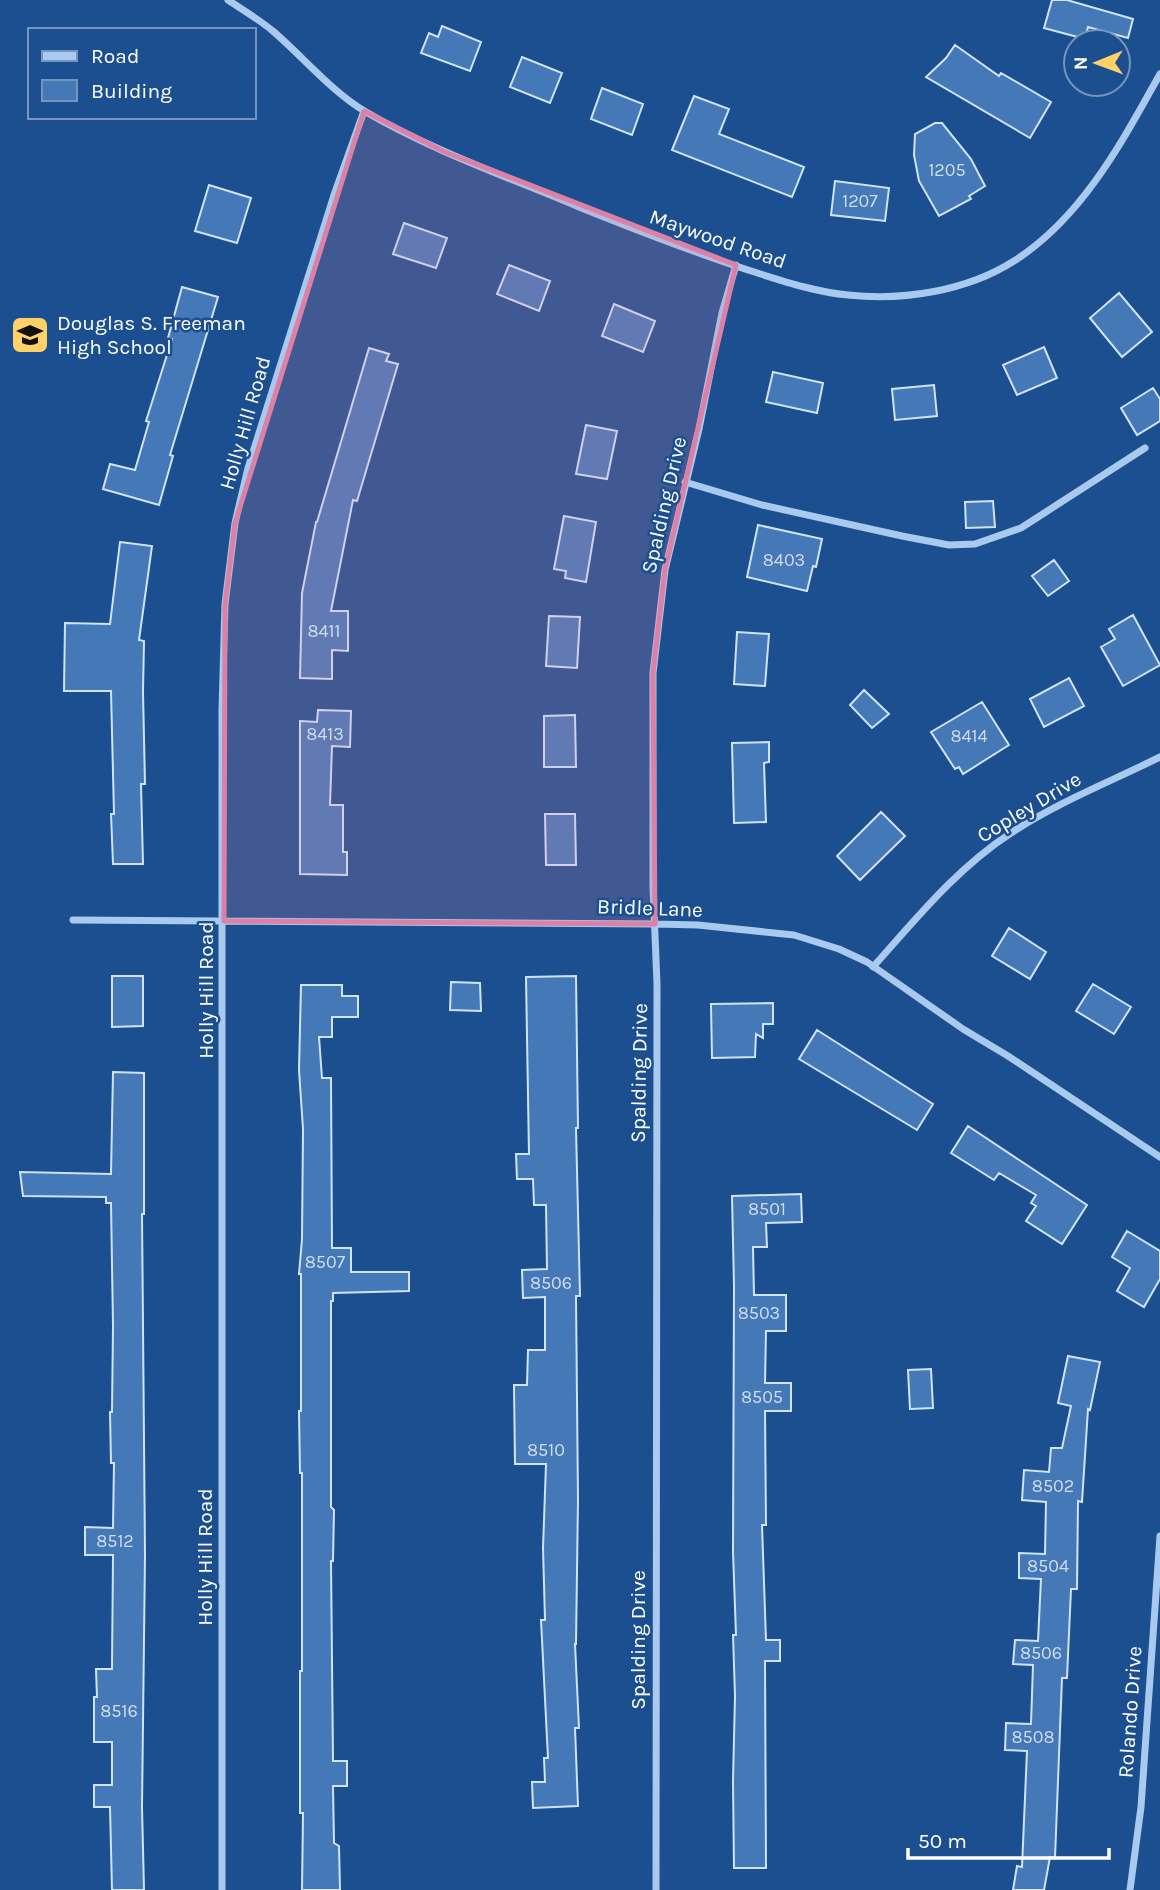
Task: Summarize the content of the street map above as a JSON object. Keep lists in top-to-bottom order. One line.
{"streets":{"street":["Maywood Road","Holly Hill Road","Spalding Drive","Copley Drive","Bridle Lane","Rolando Drive"]},"crossings":[["Maywood Road","Holly Hill Road"],["Maywood Road","Spalding Drive"],["Holly Hill Road","Bridle Lane"],["Spalding Drive","Bridle Lane"],["Copley Drive","Bridle Lane"]],"places":{"school or university":["Douglas S. Freeman High School"]},"house_numbers":["1205","1207","8403","8411","8413","8414","8501","8507","8506","8503","8505","8510","8502","8512","8504","8506","8516","8508"],"legend":["Road","Building"],"scale_bar":"50 m","north":"left"}
